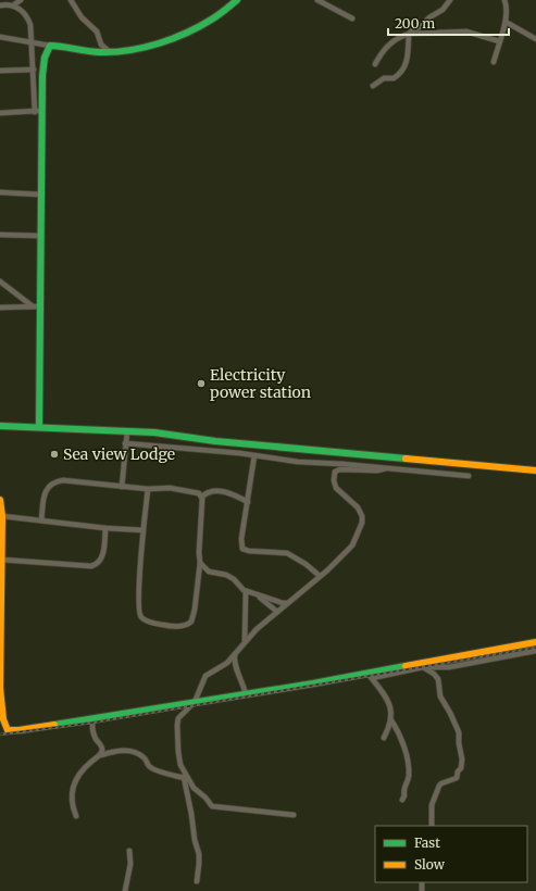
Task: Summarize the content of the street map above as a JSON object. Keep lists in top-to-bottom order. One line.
{"places":["Electricity power station","Sea view Lodge"],"legend":["Fast","Slow"],"scale_bar":"200 m"}
